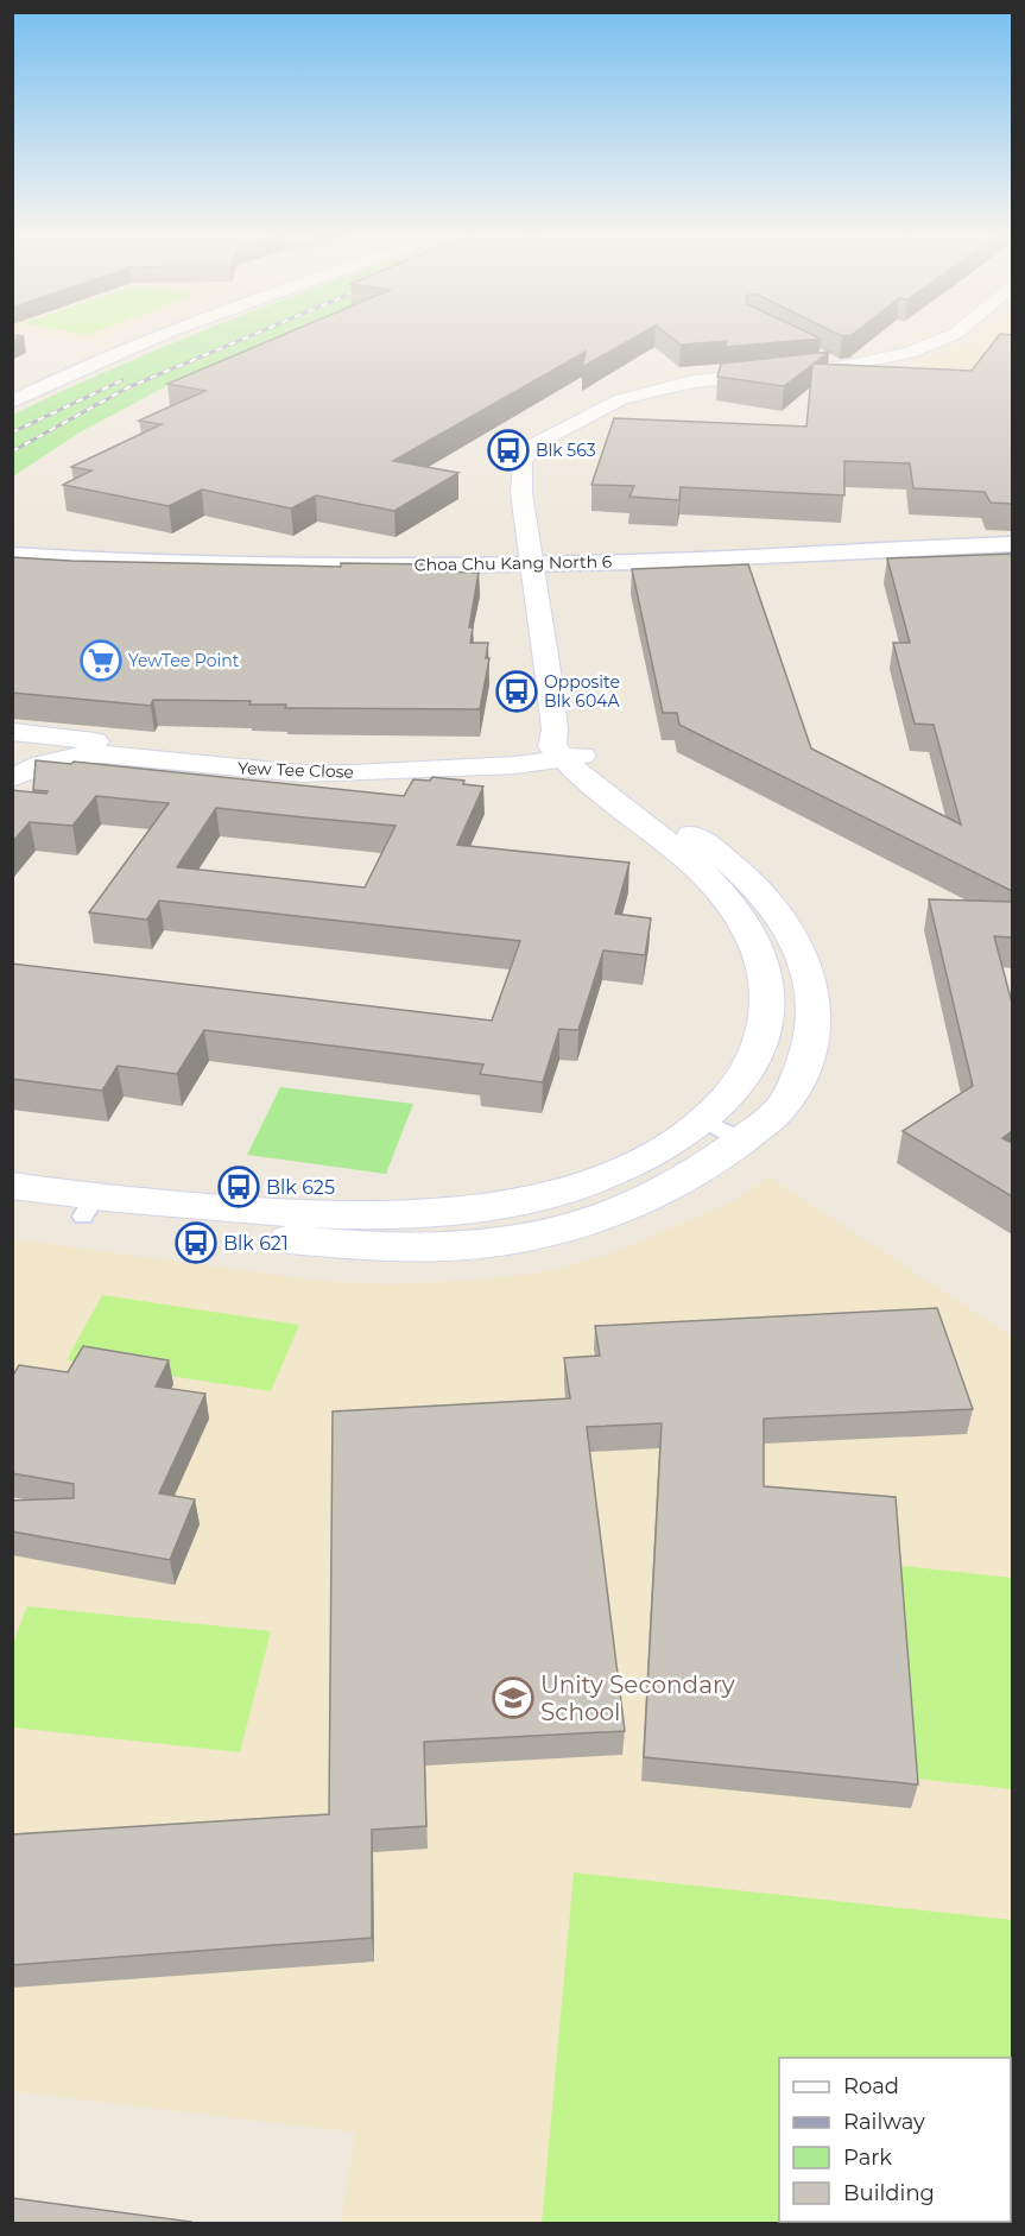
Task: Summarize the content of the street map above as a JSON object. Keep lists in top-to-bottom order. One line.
{"streets":{"main road":["Choa Chu Kang North 6"],"street":["Yew Tee Close"]},"places":{"bus stop":["Blk 563","Opposite Blk 604A","Blk 625","Blk 621"],"supermarket":["YewTee Point"],"school or university":["Unity Secondary School"]},"legend":["Road","Railway","Park","Building"]}
